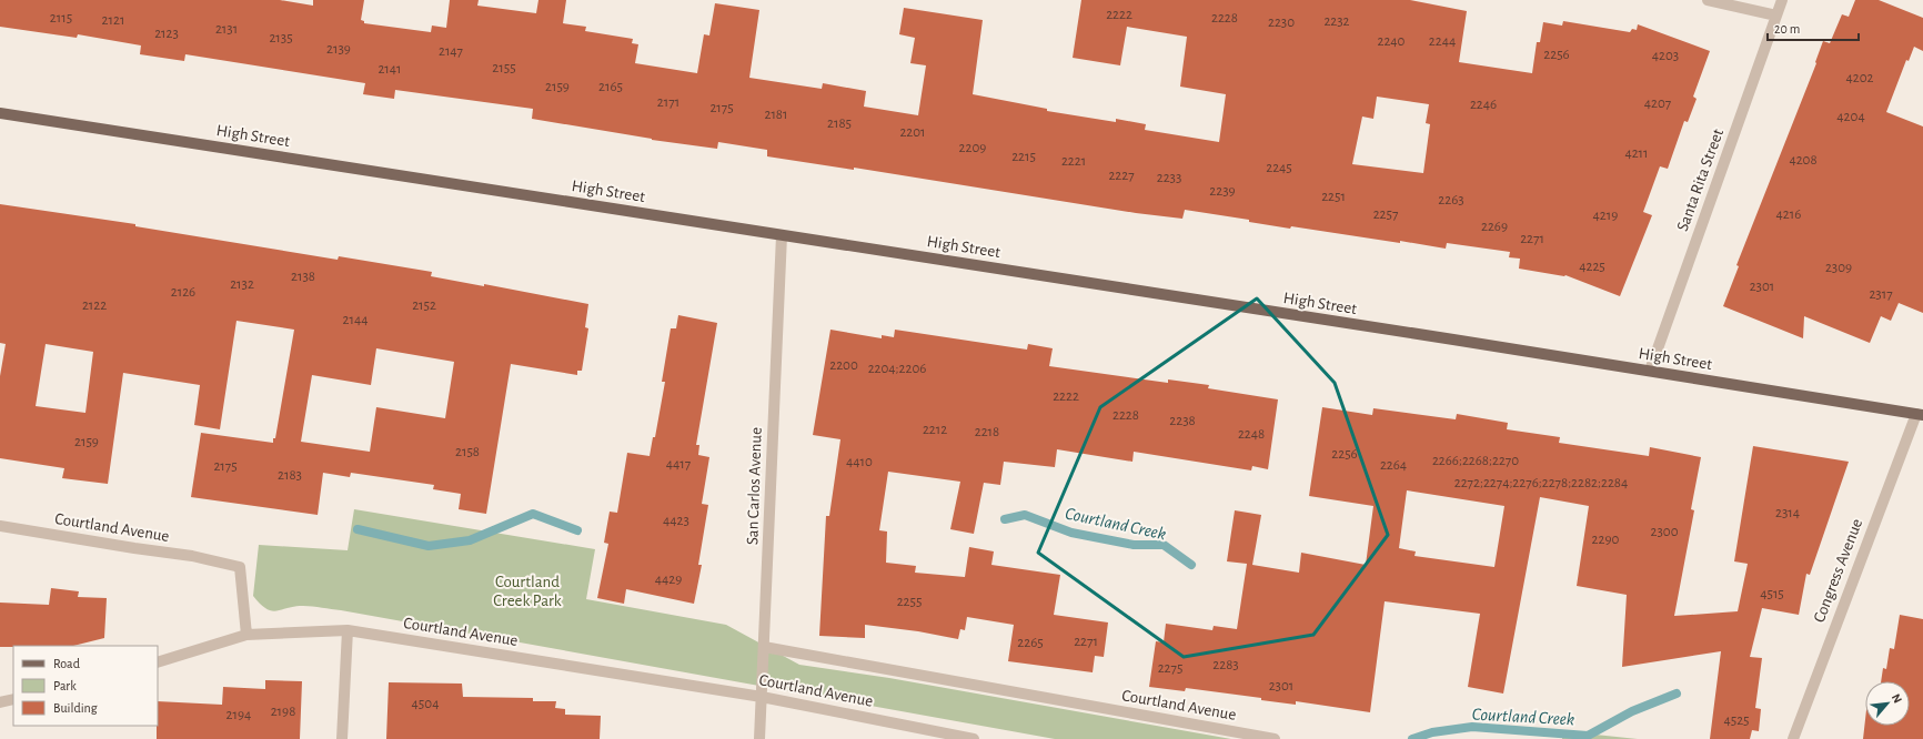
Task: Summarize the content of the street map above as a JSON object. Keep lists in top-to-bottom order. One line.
{"streets":{"main road":["High Street"],"street":["Santa Rita Street","San Carlos Avenue","Courtland Avenue","Congress Avenue"]},"crossings":[["High Street","Santa Rita Street"],["High Street","San Carlos Avenue"],["High Street","Congress Avenue"],["San Carlos Avenue","Courtland Avenue"]],"water":["Courtland Creek"],"parks":["Courtland Creek Park"],"house_numbers":["2222","2115","2228","2121","2232","2230","2131","2123","2135","2240","2244","2139","2147","2256","4203","2155","2141","4202","2159","2165","2171","4207","2246","2175","2181","4204","2185","2201","2209","4211","2215","4208","2221","2245","2227","2233","2239","2251","2263","2257","4216","4219","2269","2271","4225","2309","2138","2132","2301","2126","2317","2122","2152","2144","2200","2204;2206","2222","2228","2238","2212","2218","2248","2159","2158","2256","2266;2268;2270","4410","4417","2264","2175","2183","2272;2274;2276;2278;2282;2284","2314","4423","2300","2290","4429","4515","2255","2271","2265","2283","2275","2301","4504","2198","2194","4525"],"legend":["Road","Park","Building"],"scale_bar":"20 m","north":"top right"}
